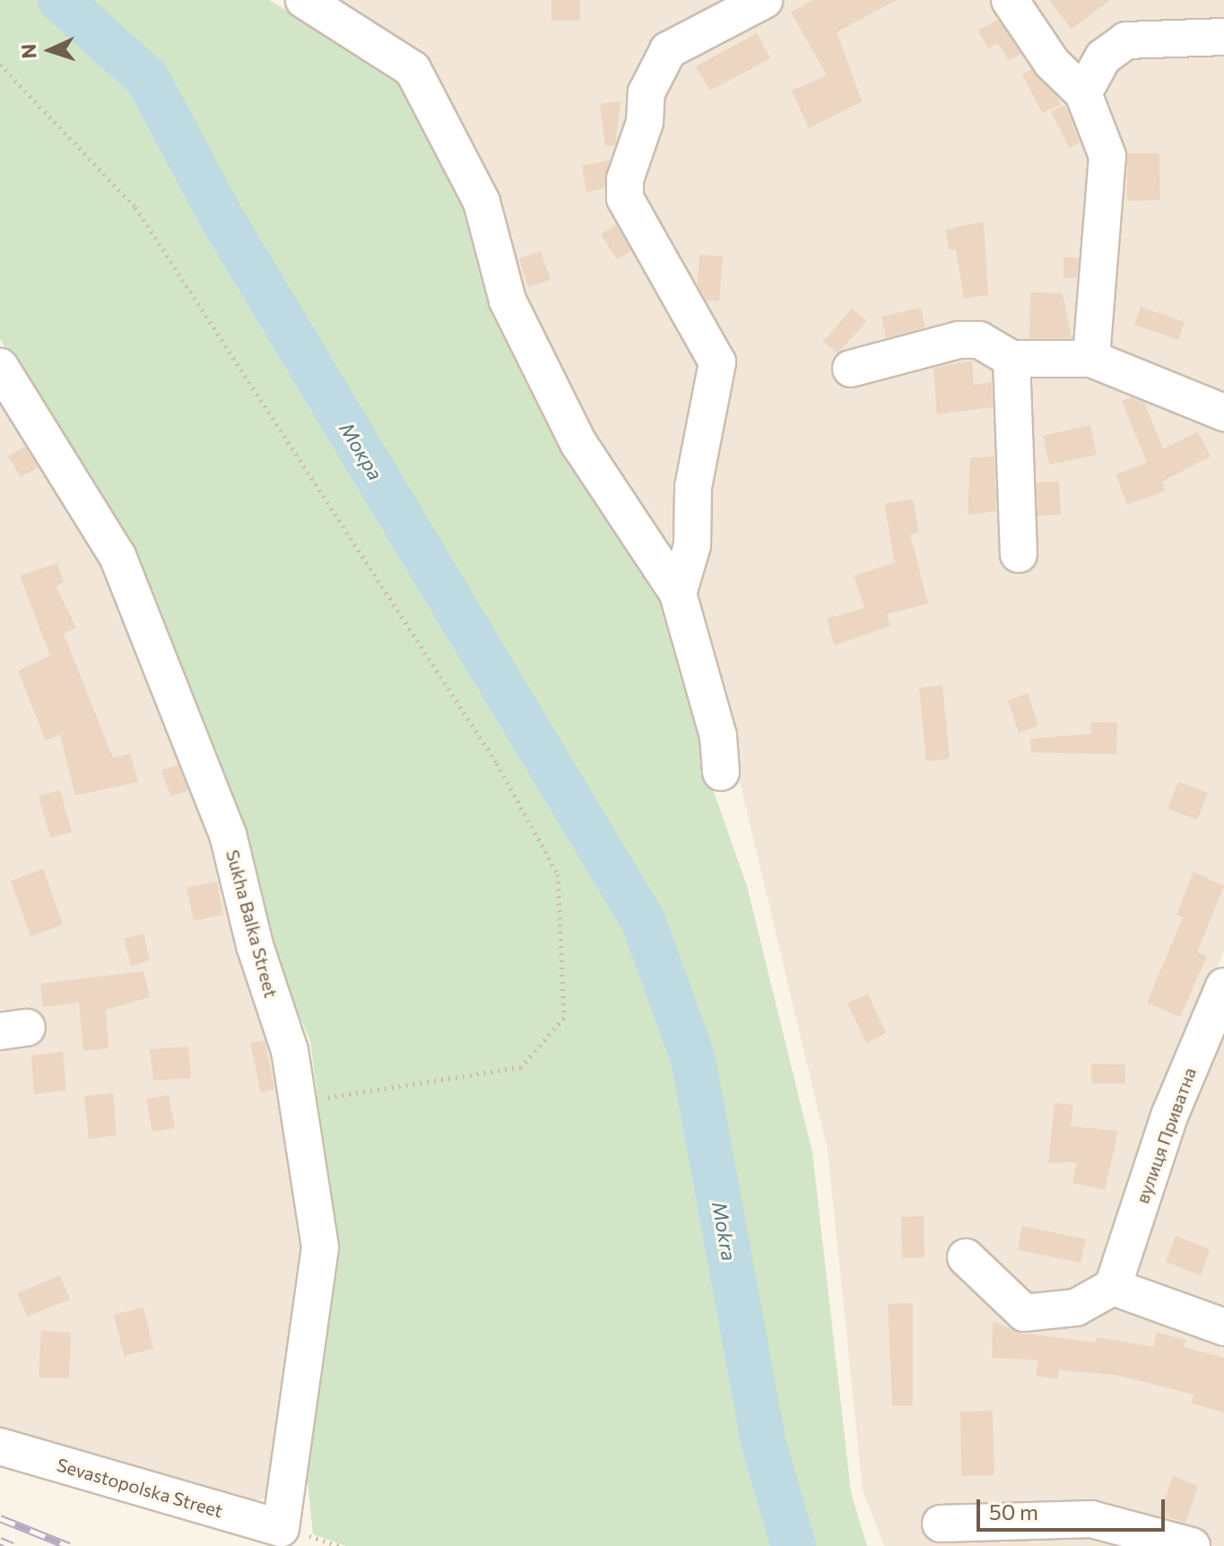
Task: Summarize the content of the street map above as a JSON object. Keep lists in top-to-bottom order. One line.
{"streets":{"street":["Sukha Balka Street","вулиця Приватна","Sevastopolska Street"]},"crossings":[["Sukha Balka Street","Sevastopolska Street"]],"water":["Мокра","Mokra"],"scale_bar":"50 m","north":"left"}
